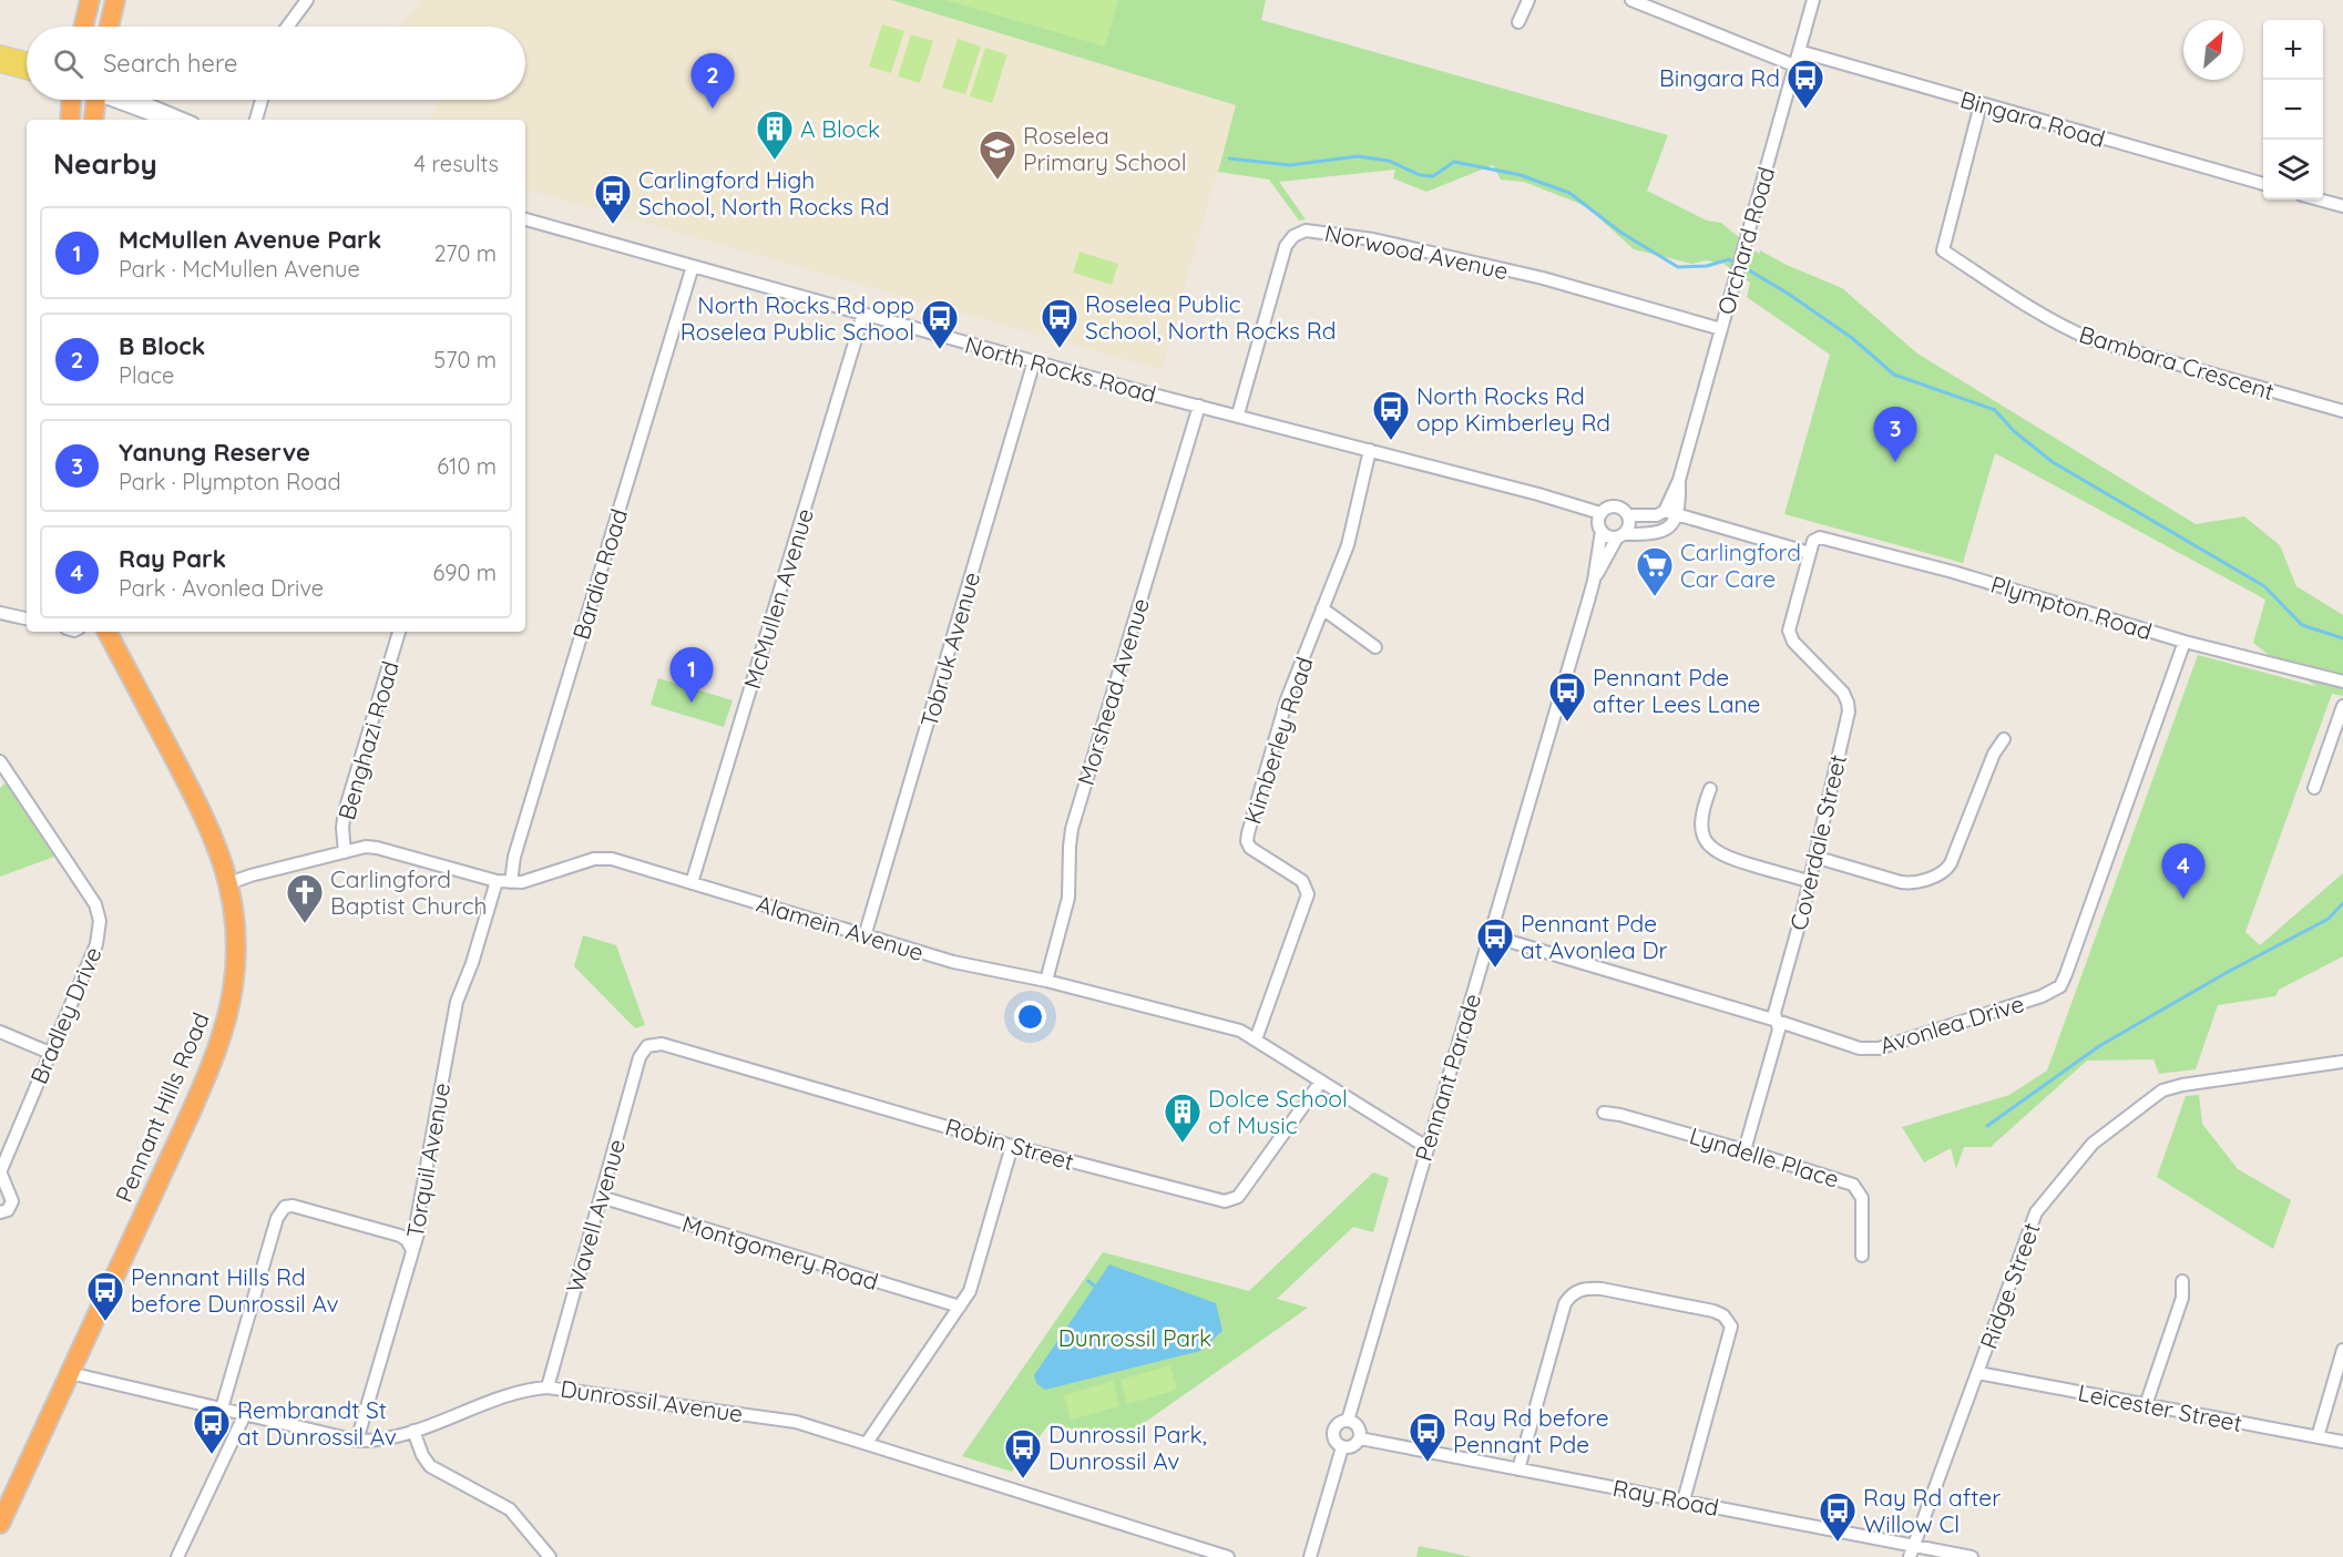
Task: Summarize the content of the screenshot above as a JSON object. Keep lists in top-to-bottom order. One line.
{"streets":{"highway":["Pennant Hills Road"],"street":["Bingara Road","Orchard Road","Norwood Avenue","Bambara Crescent","North Rocks Road","Bardia Road","McMullen Avenue","Plympton Road","Tobruk Avenue","Morshead Avenue","Benghazi Road","Kimberley Road","Coverdale Street","Alamein Avenue","Bradley Drive","Avonlea Drive","Pennant Parade","Robin Street","Lyndelle Place","Torquil Avenue","Wavell Avenue","Montgomery Road","Ridge Street","Dunrossil Avenue","Leicester Street","Ray Road"]},"crossings":[["Bingara Road","Orchard Road"],["Bingara Road","Bambara Crescent"],["Orchard Road","Norwood Avenue"],["Norwood Avenue","North Rocks Road"],["North Rocks Road","Bardia Road"],["North Rocks Road","McMullen Avenue"],["North Rocks Road","Tobruk Avenue"],["North Rocks Road","Morshead Avenue"],["North Rocks Road","Kimberley Road"],["North Rocks Road","Pennant Parade"],["Bardia Road","Alamein Avenue"],["McMullen Avenue","Alamein Avenue"],["Plympton Road","Coverdale Street"],["Plympton Road","Avonlea Drive"],["Tobruk Avenue","Alamein Avenue"],["Morshead Avenue","Alamein Avenue"],["Benghazi Road","Alamein Avenue"],["Kimberley Road","Alamein Avenue"],["Coverdale Street","Avonlea Drive"],["Coverdale Street","Lyndelle Place"],["Alamein Avenue","Pennant Parade"],["Alamein Avenue","Pennant Hills Road"],["Alamein Avenue","Robin Street"],["Alamein Avenue","Torquil Avenue"],["Avonlea Drive","Pennant Parade"],["Pennant Parade","Ray Road"],["Pennant Hills Road","Dunrossil Avenue"],["Robin Street","Wavell Avenue"],["Torquil Avenue","Dunrossil Avenue"],["Wavell Avenue","Montgomery Road"],["Wavell Avenue","Dunrossil Avenue"],["Ridge Street","Leicester Street"],["Ridge Street","Ray Road"]],"parks":["Dunrossil Park"],"places":{"bus stop":["Bingara Rd","Carlingford High School, North Rocks Rd","Roselea Public School, North Rocks Rd","North Rocks Rd opp Roselea Public School","North Rocks Rd opp Kimberley Rd","Pennant Pde after Lees Lane","Pennant Pde at Avonlea Dr","Pennant Hills Rd before Dunrossil Av","Rembrandt St at Dunrossil Av","Ray Rd before Pennant Pde","Dunrossil Park, Dunrossil Av","Ray Rd after Willow Cl"],"building":["A Block","Dolce School of Music"],"school or university":["Roselea Primary School"],"supermarket":["Carlingford Car Care"],"church":["Carlingford Baptist Church"]},"north":"top right","page":{"map_buttons":["+","−"],"search":"Search here","pins":["2","3","1","4"],"heading":["Nearby","4 results"],"list":[{"mark":"1","name":"McMullen Avenue Park","note":"Park · McMullen Avenue","value":"270 m"},{"mark":"2","name":"B Block","note":"Place","value":"570 m"},{"mark":"3","name":"Yanung Reserve","note":"Park · Plympton Road","value":"610 m"},{"mark":"4","name":"Ray Park","note":"Park · Avonlea Drive","value":"690 m"}]}}
